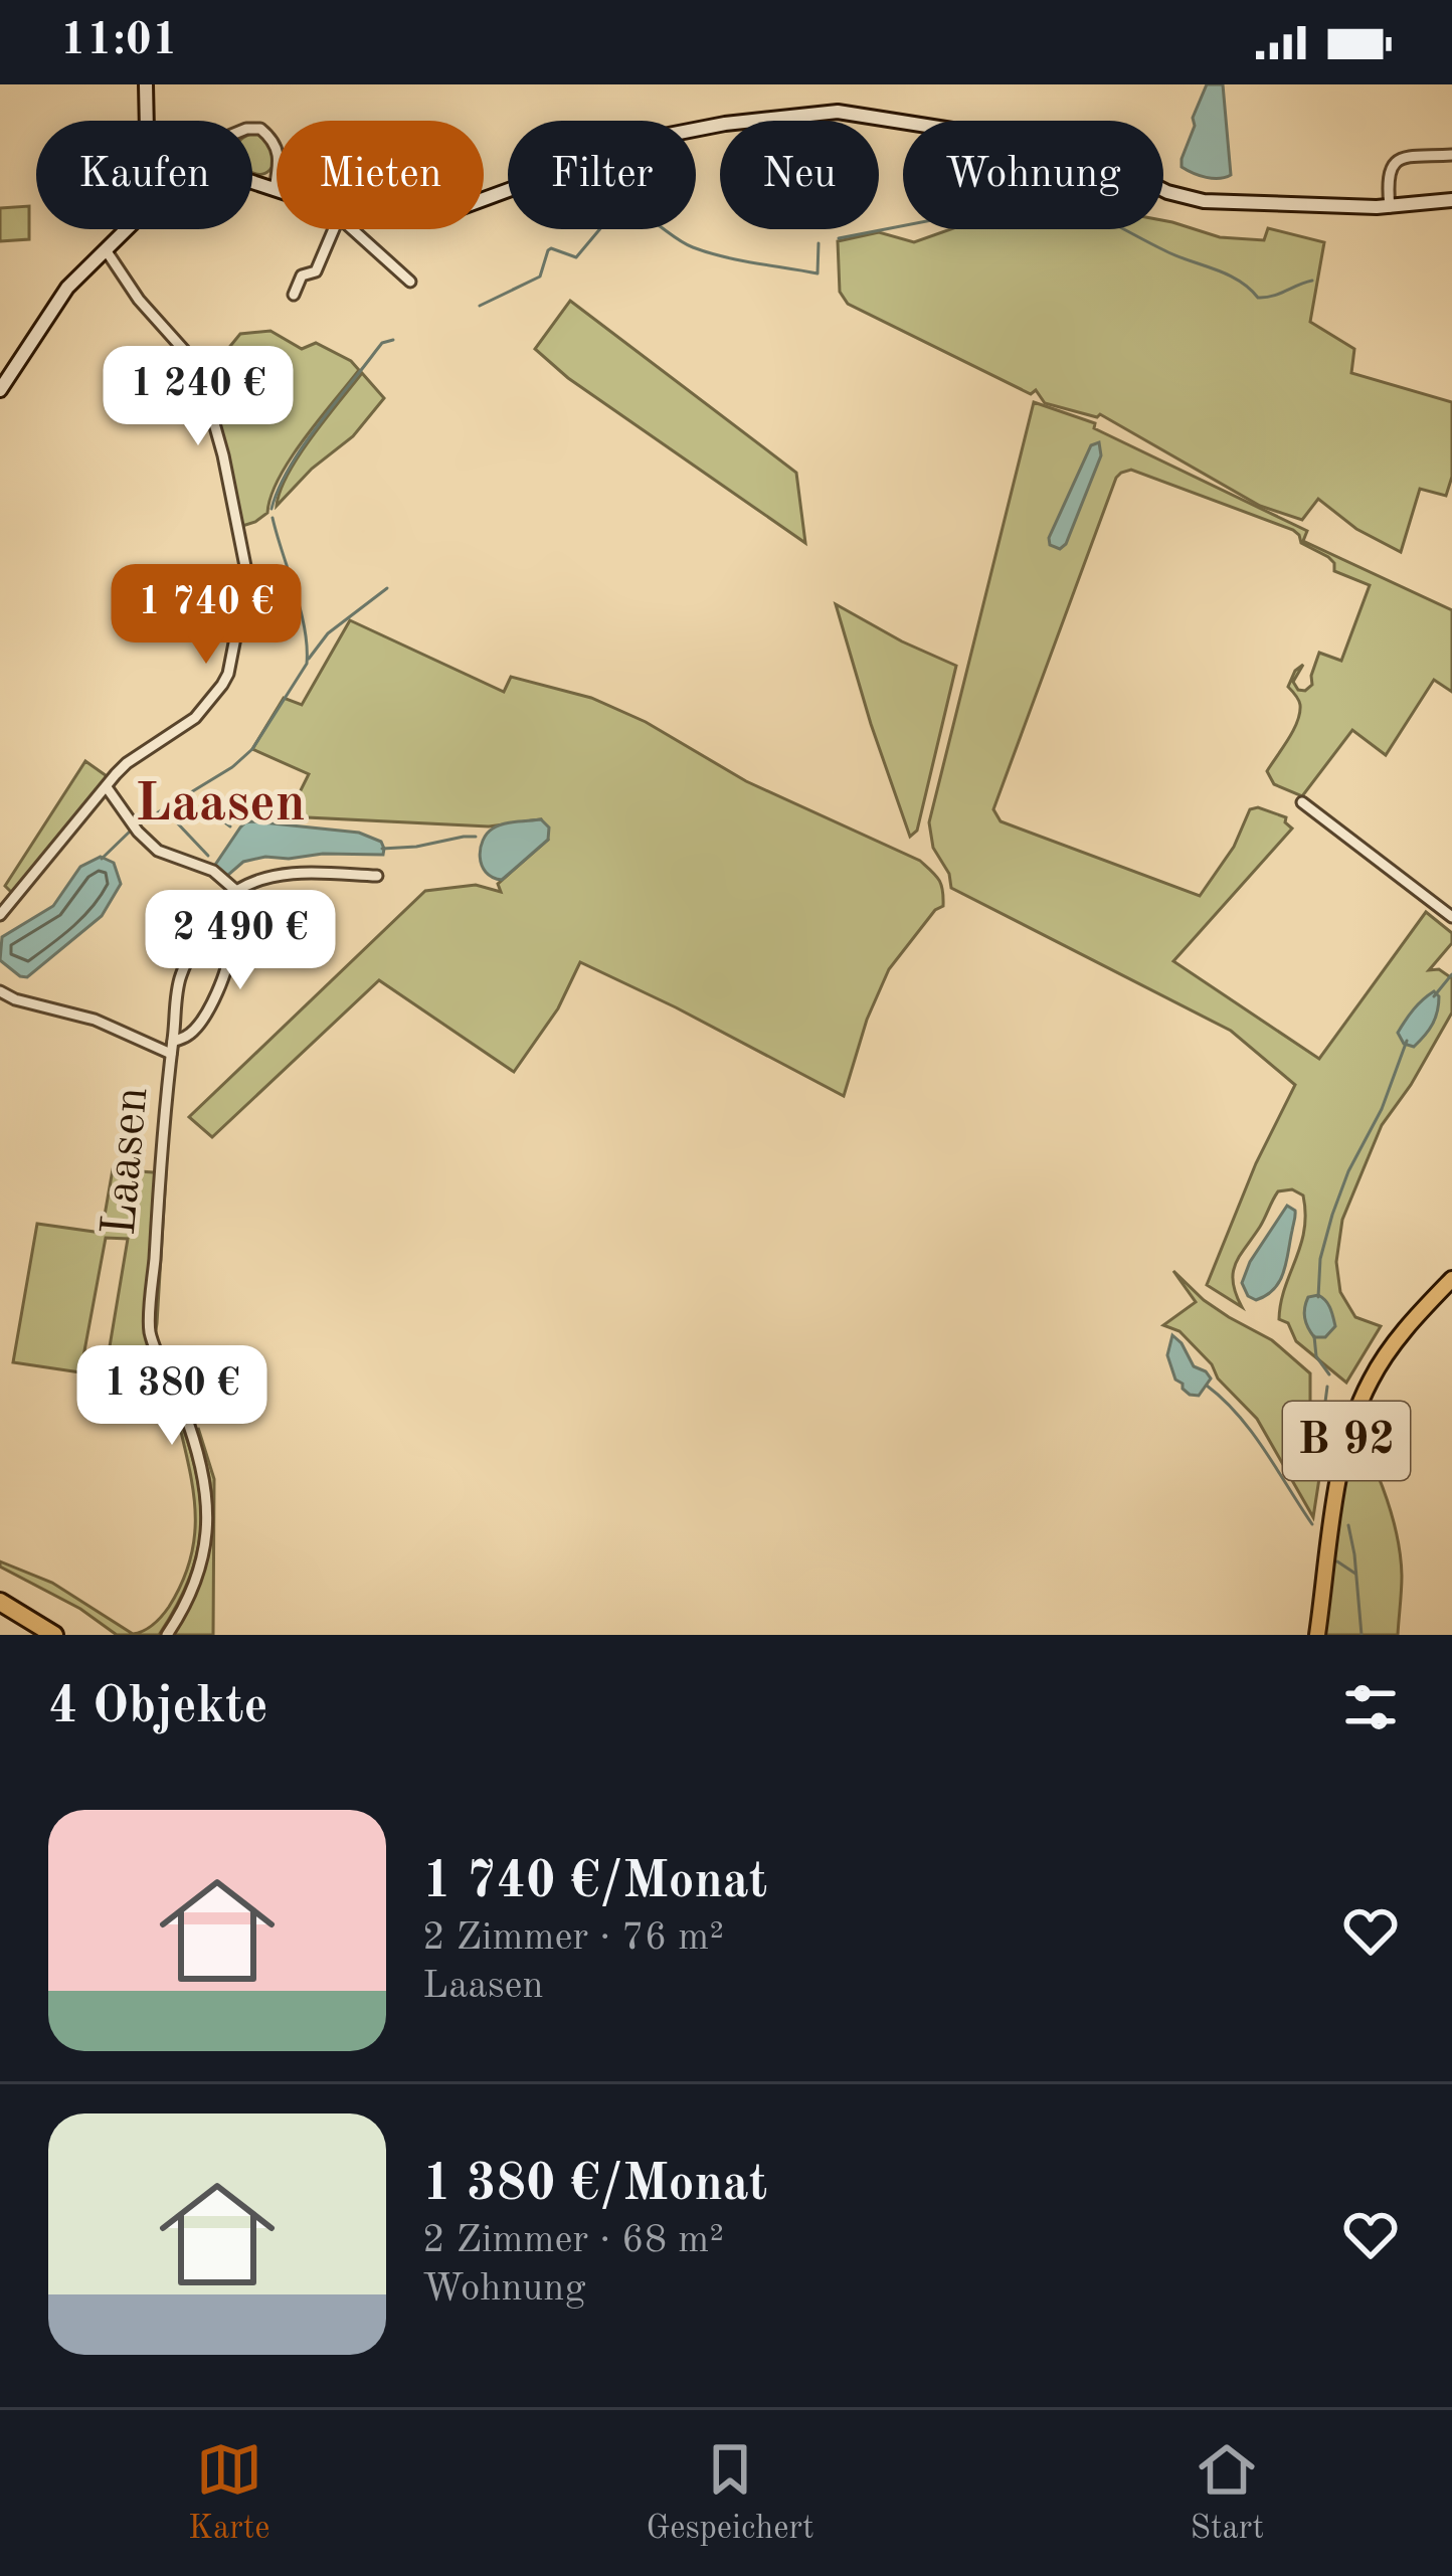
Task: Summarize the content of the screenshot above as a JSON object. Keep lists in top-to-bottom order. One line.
{"streets":{"main road":["B 92"],"street":["Laasen"]},"districts":["Laasen"],"page":{"status":"11:01","chip":["Kaufen","Mieten","Filter","Neu","Wohnung"],"price":["1 240 €","1 740 €","2 490 €","1 380 €"],"heading":"4 Objekte","list":[{"name":"1 740 €/Monat","note":"2 Zimmer · 76 m² · Laasen"},{"name":"1 380 €/Monat","note":"2 Zimmer · 68 m² · Wohnung"}],"tabs":["Karte","Gespeichert","Start"]}}
